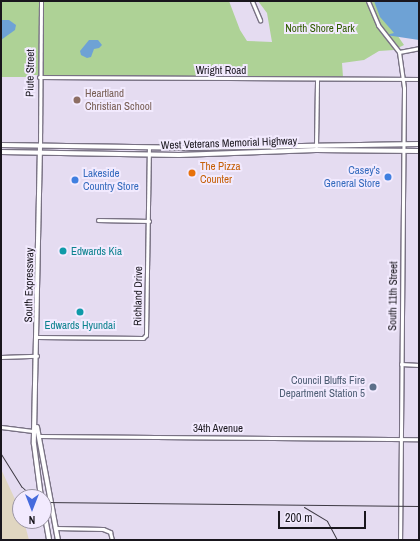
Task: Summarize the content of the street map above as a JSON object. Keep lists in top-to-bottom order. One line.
{"streets":{"main road":["West Veterans Memorial Highway","South Expressway"],"street":["Wright Road","Piute Street","Richland Drive","South 11th Street","34th Avenue"]},"crossings":[["Wright Road","Piute Street"],["Wright Road","South 11th Street"],["Piute Street","West Veterans Memorial Highway"],["Piute Street","South Expressway"],["West Veterans Memorial Highway","South Expressway"],["West Veterans Memorial Highway","Richland Drive"],["West Veterans Memorial Highway","South 11th Street"],["South Expressway","Richland Drive"],["South Expressway","34th Avenue"],["South 11th Street","34th Avenue"]],"parks":["North Shore Park"],"places":["Heartland Christian School","The Pizza Counter","Casey's General Store","Lakeside Country Store","Edwards Kia","Edwards Hyundai","Council Bluffs Fire Department Station 5"],"scale_bar":"200 m","north":"bottom"}
